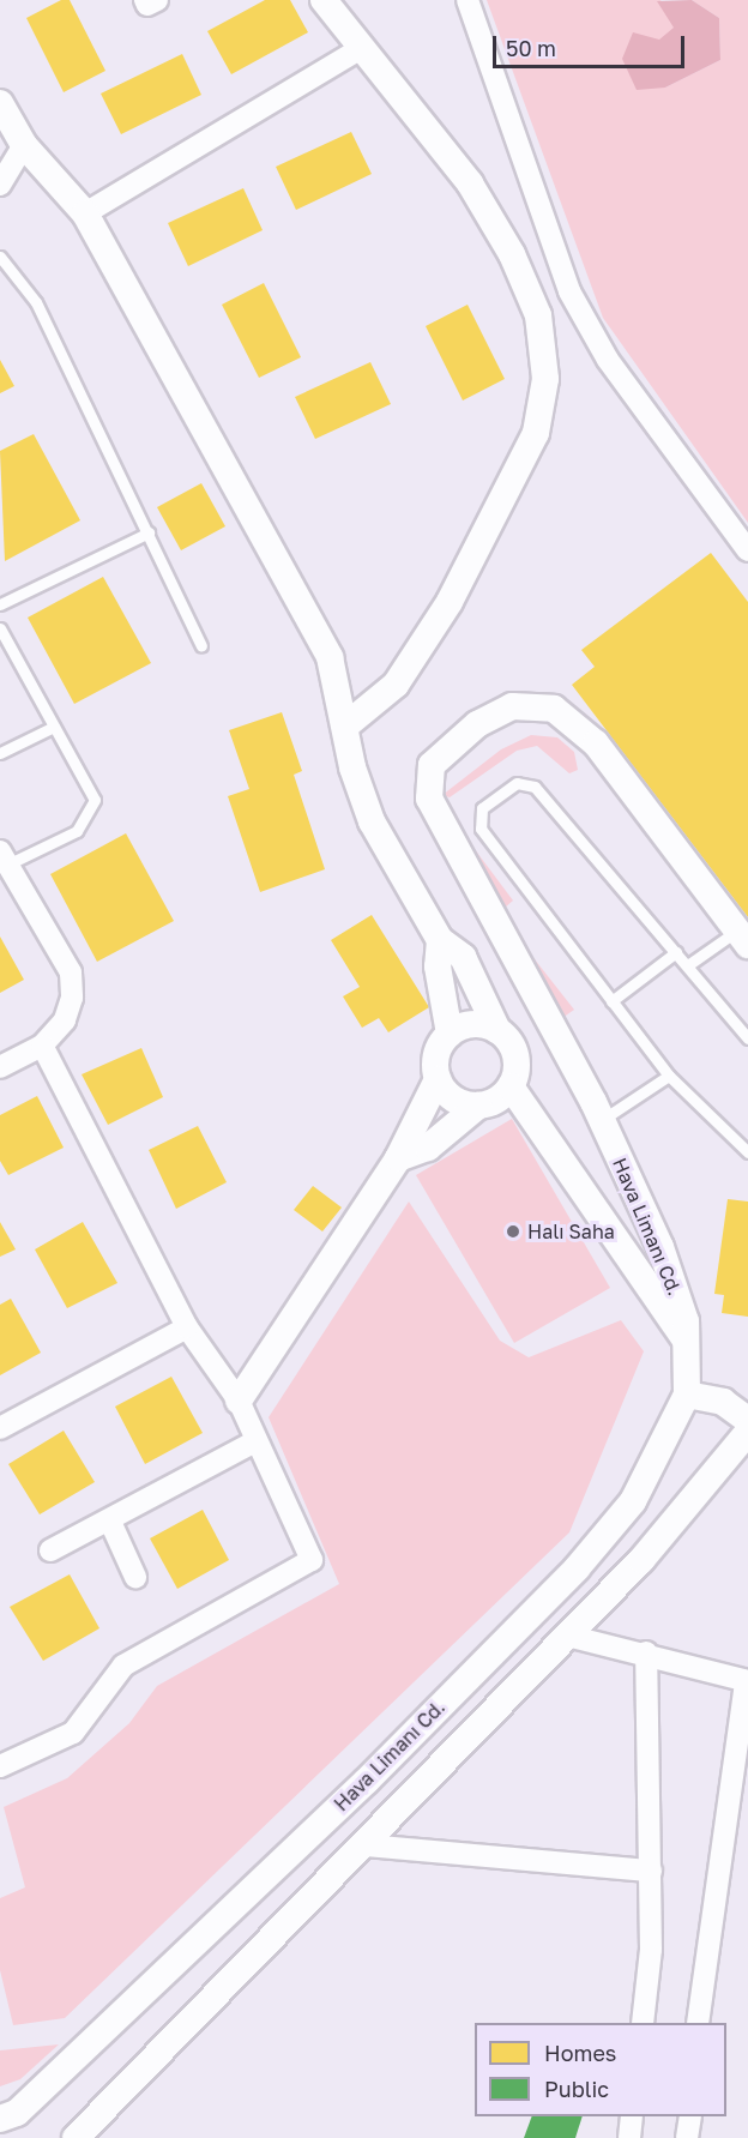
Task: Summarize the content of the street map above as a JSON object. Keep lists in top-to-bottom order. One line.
{"streets":{"street":["Hava Limanı Cd."]},"places":["Halı Saha"],"legend":["Homes","Public"],"scale_bar":"50 m"}
